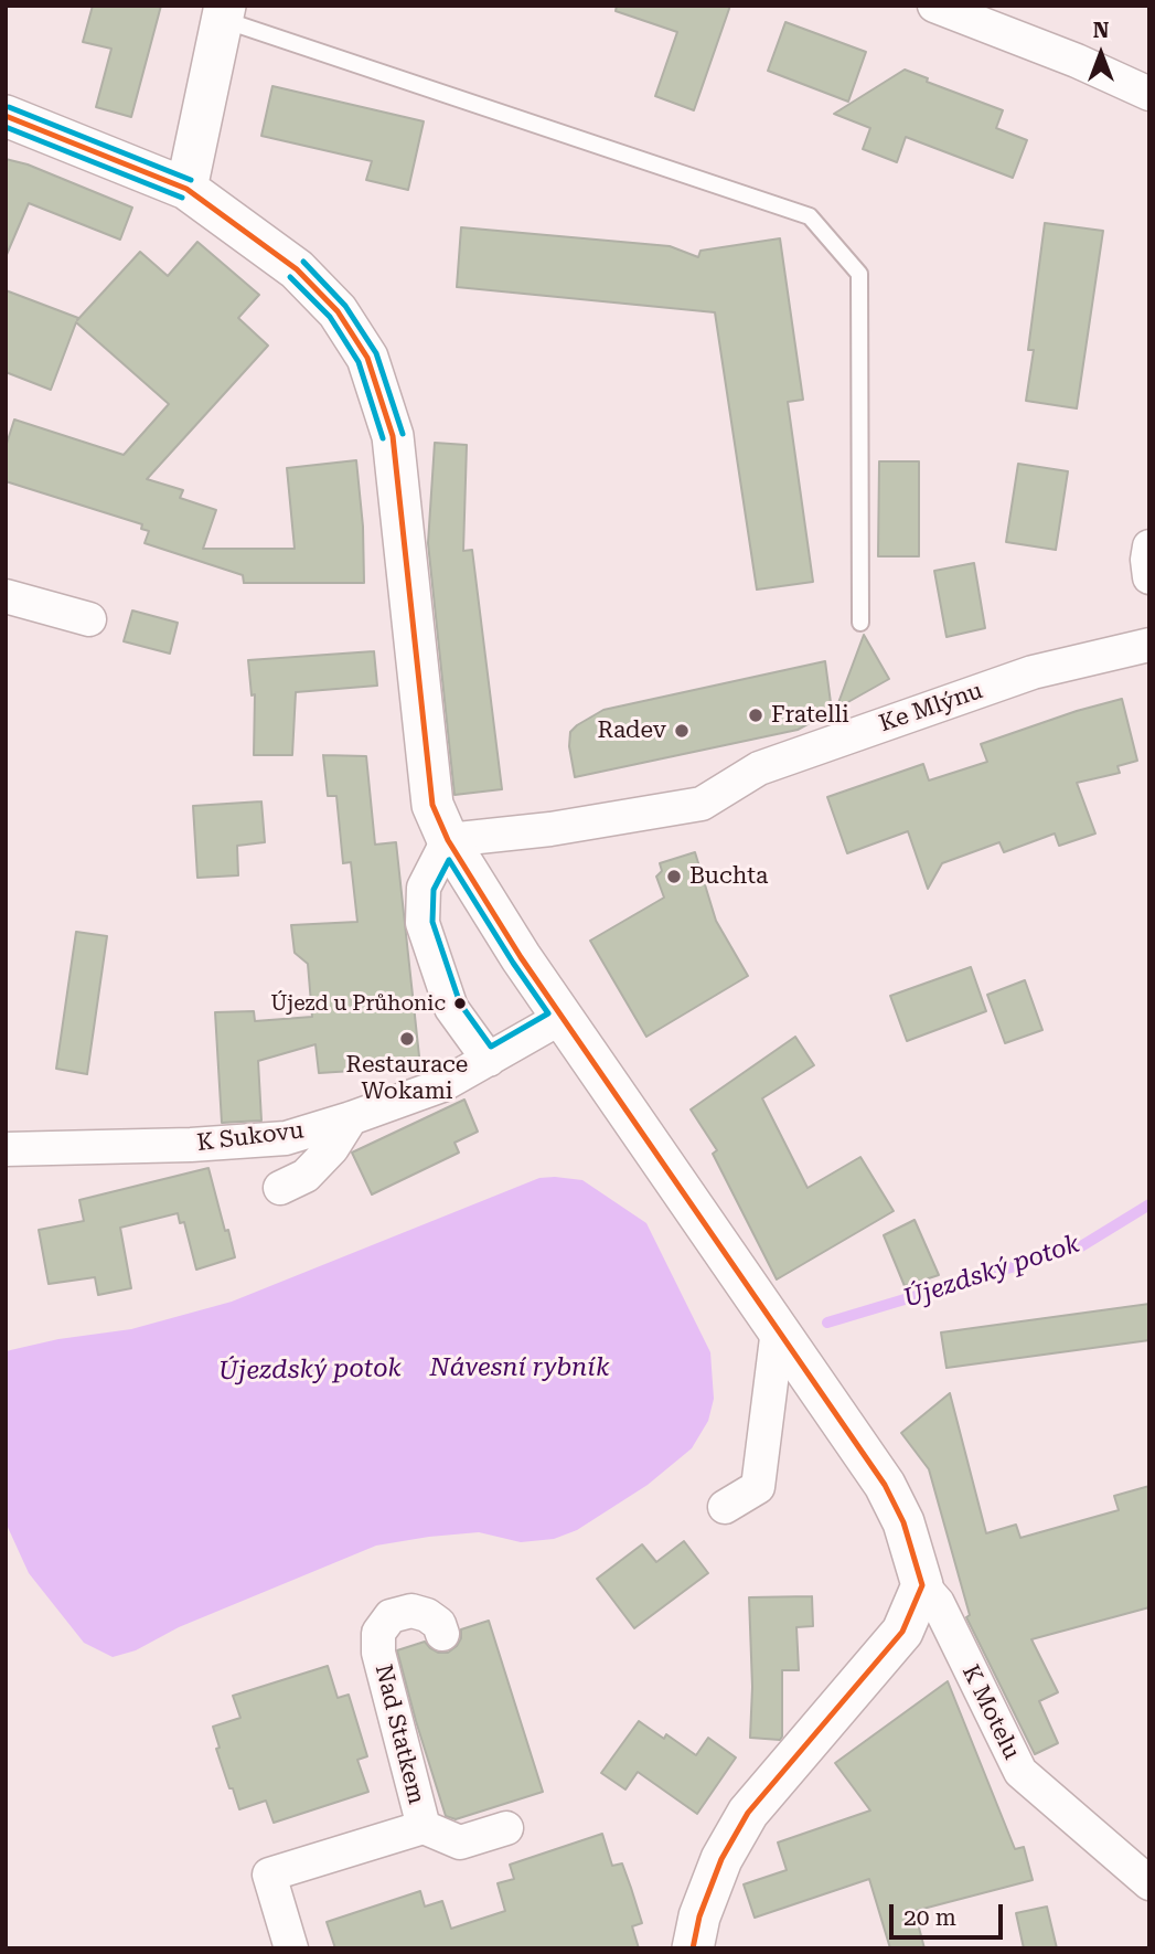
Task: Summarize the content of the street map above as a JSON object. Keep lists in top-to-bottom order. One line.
{"streets":{"street":["Ke Mlýnu","K Sukovu","K Motelu","Nad Statkem"]},"water":["Újezdský potok","Návesní rybník"],"places":["Fratelli","Radev","Buchta","Újezd u Průhonic","Restaurace Wokami"],"scale_bar":"20 m","north":"top"}
